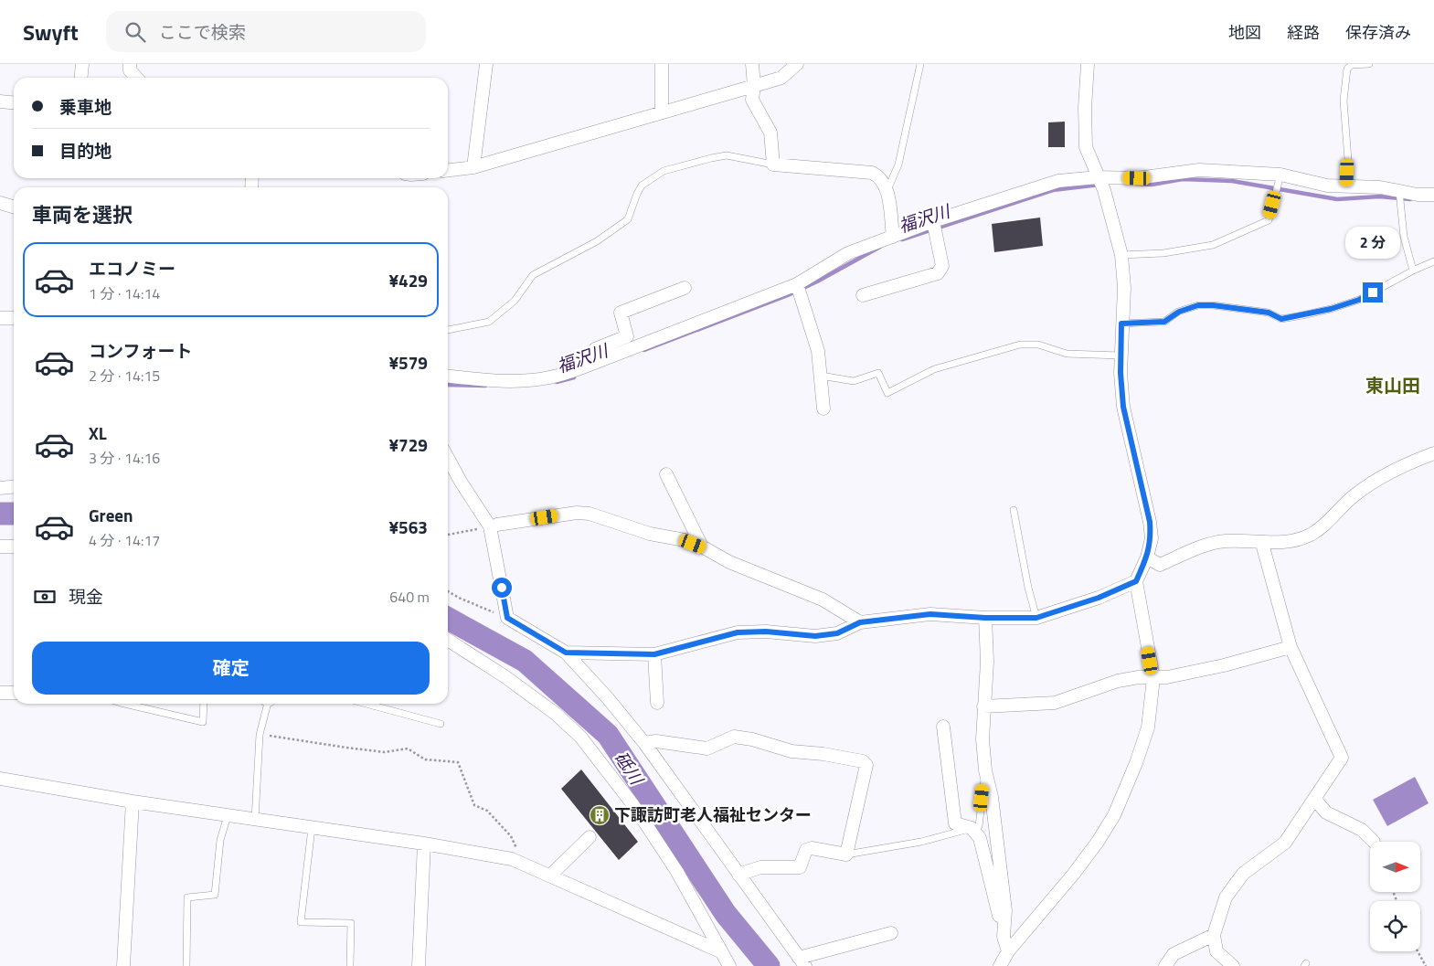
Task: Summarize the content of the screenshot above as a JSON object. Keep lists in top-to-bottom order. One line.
{"districts":["東山田"],"water":["福沢川","砥川"],"places":{"building":["下諏訪町老人福祉センター"]},"north":"right","page":{"header":"Swyft","search":"ここで検索","nav":["地図","経路","保存済み"],"banner":["乗車地","目的地"],"heading":"車両を選択","bubble":"2 分","list":[{"name":"エコノミー","note":"1 分 · 14:14","value":"¥429"},{"name":"コンフォート","note":"2 分 · 14:15","value":"¥579"},{"name":"XL","note":"3 分 · 14:16","value":"¥729"},{"name":"Green","note":"4 分 · 14:17","value":"¥563"}],"pay":["現金","640 m"],"buttons":"確定"}}
